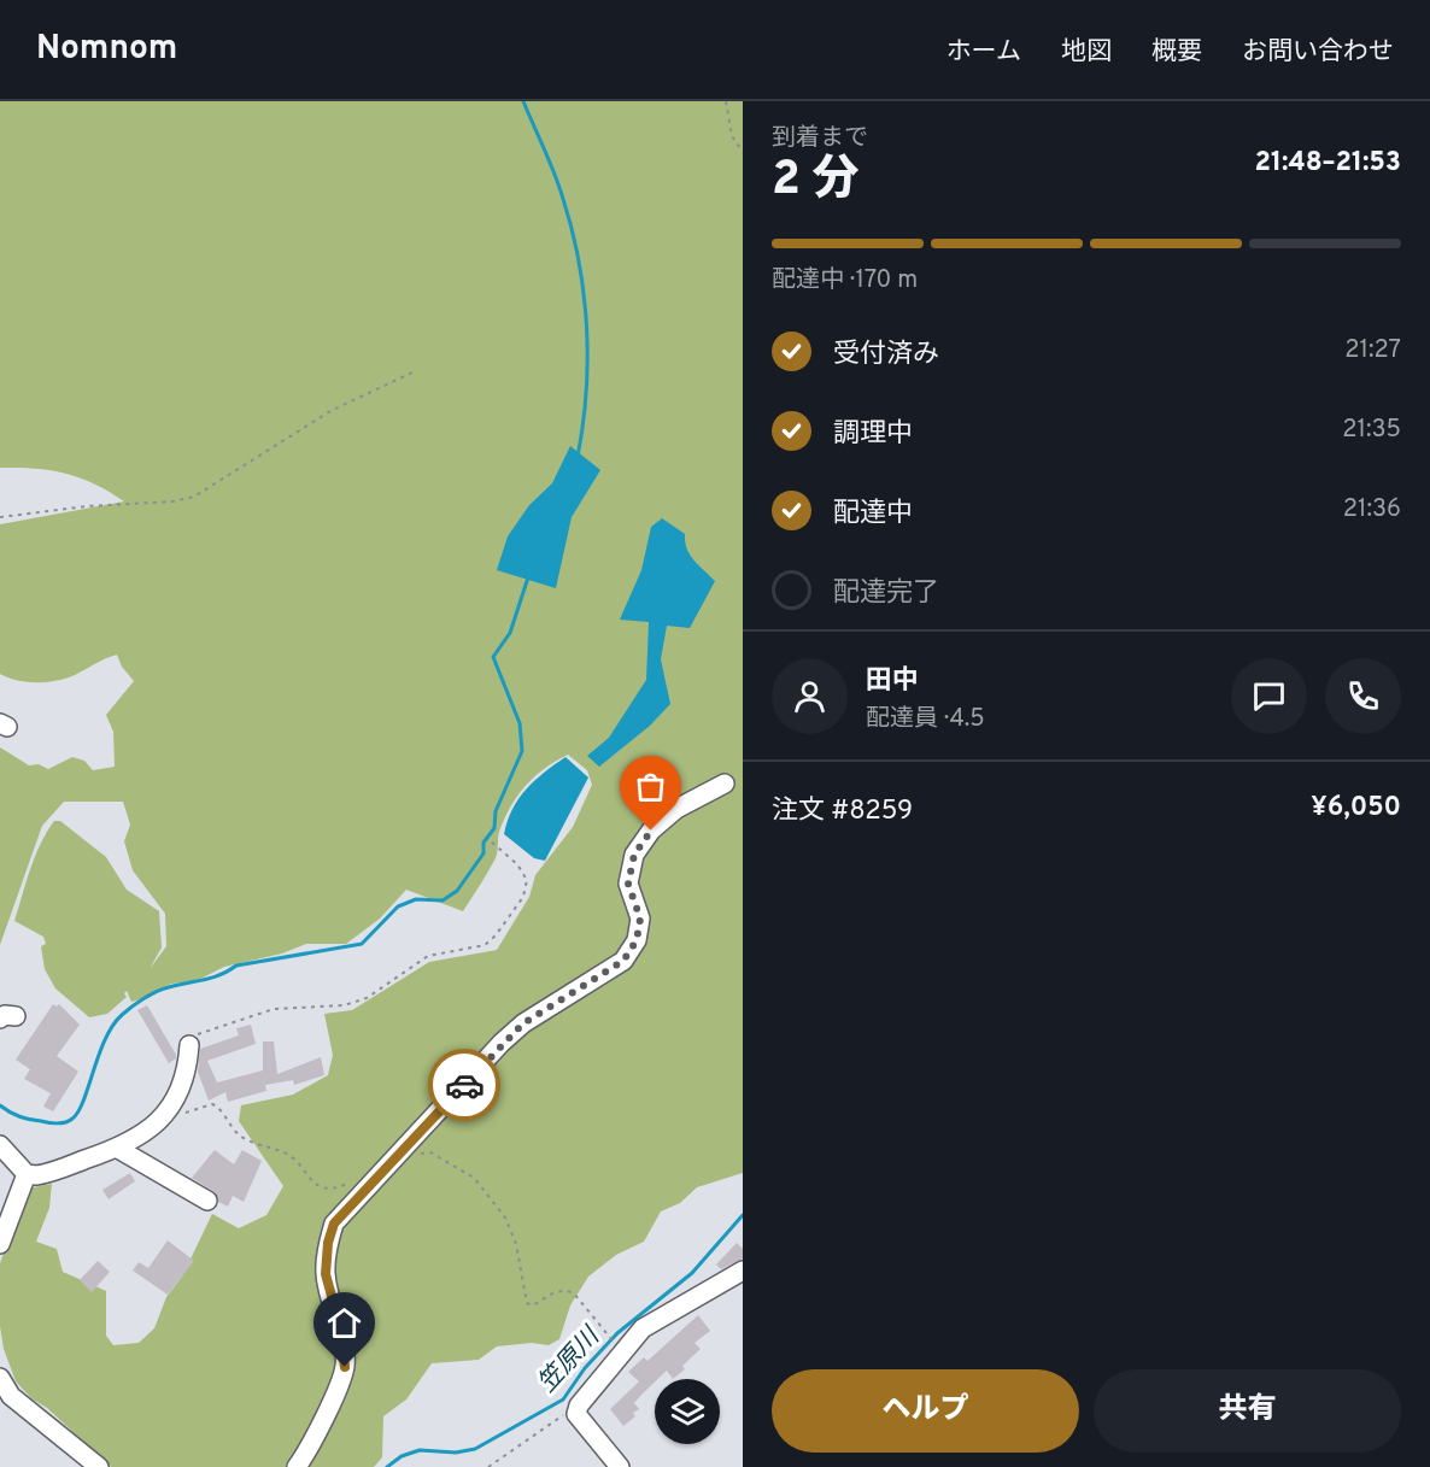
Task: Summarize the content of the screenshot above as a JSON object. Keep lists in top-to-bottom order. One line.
{"water":["笠原川"],"page":{"header":"Nomnom","nav":["ホーム","地図","概要","お問い合わせ"],"heading":["2 分","到着まで","21:48–21:53"],"panel":["田中","配達員 · 4.5","注文 #8259","¥6,050"],"bar":"配達中 · 170 m","list":[["受付済み","21:27"],["調理中","21:35"],["配達中","21:36"],"配達完了"],"buttons":["ヘルプ","共有"]}}
